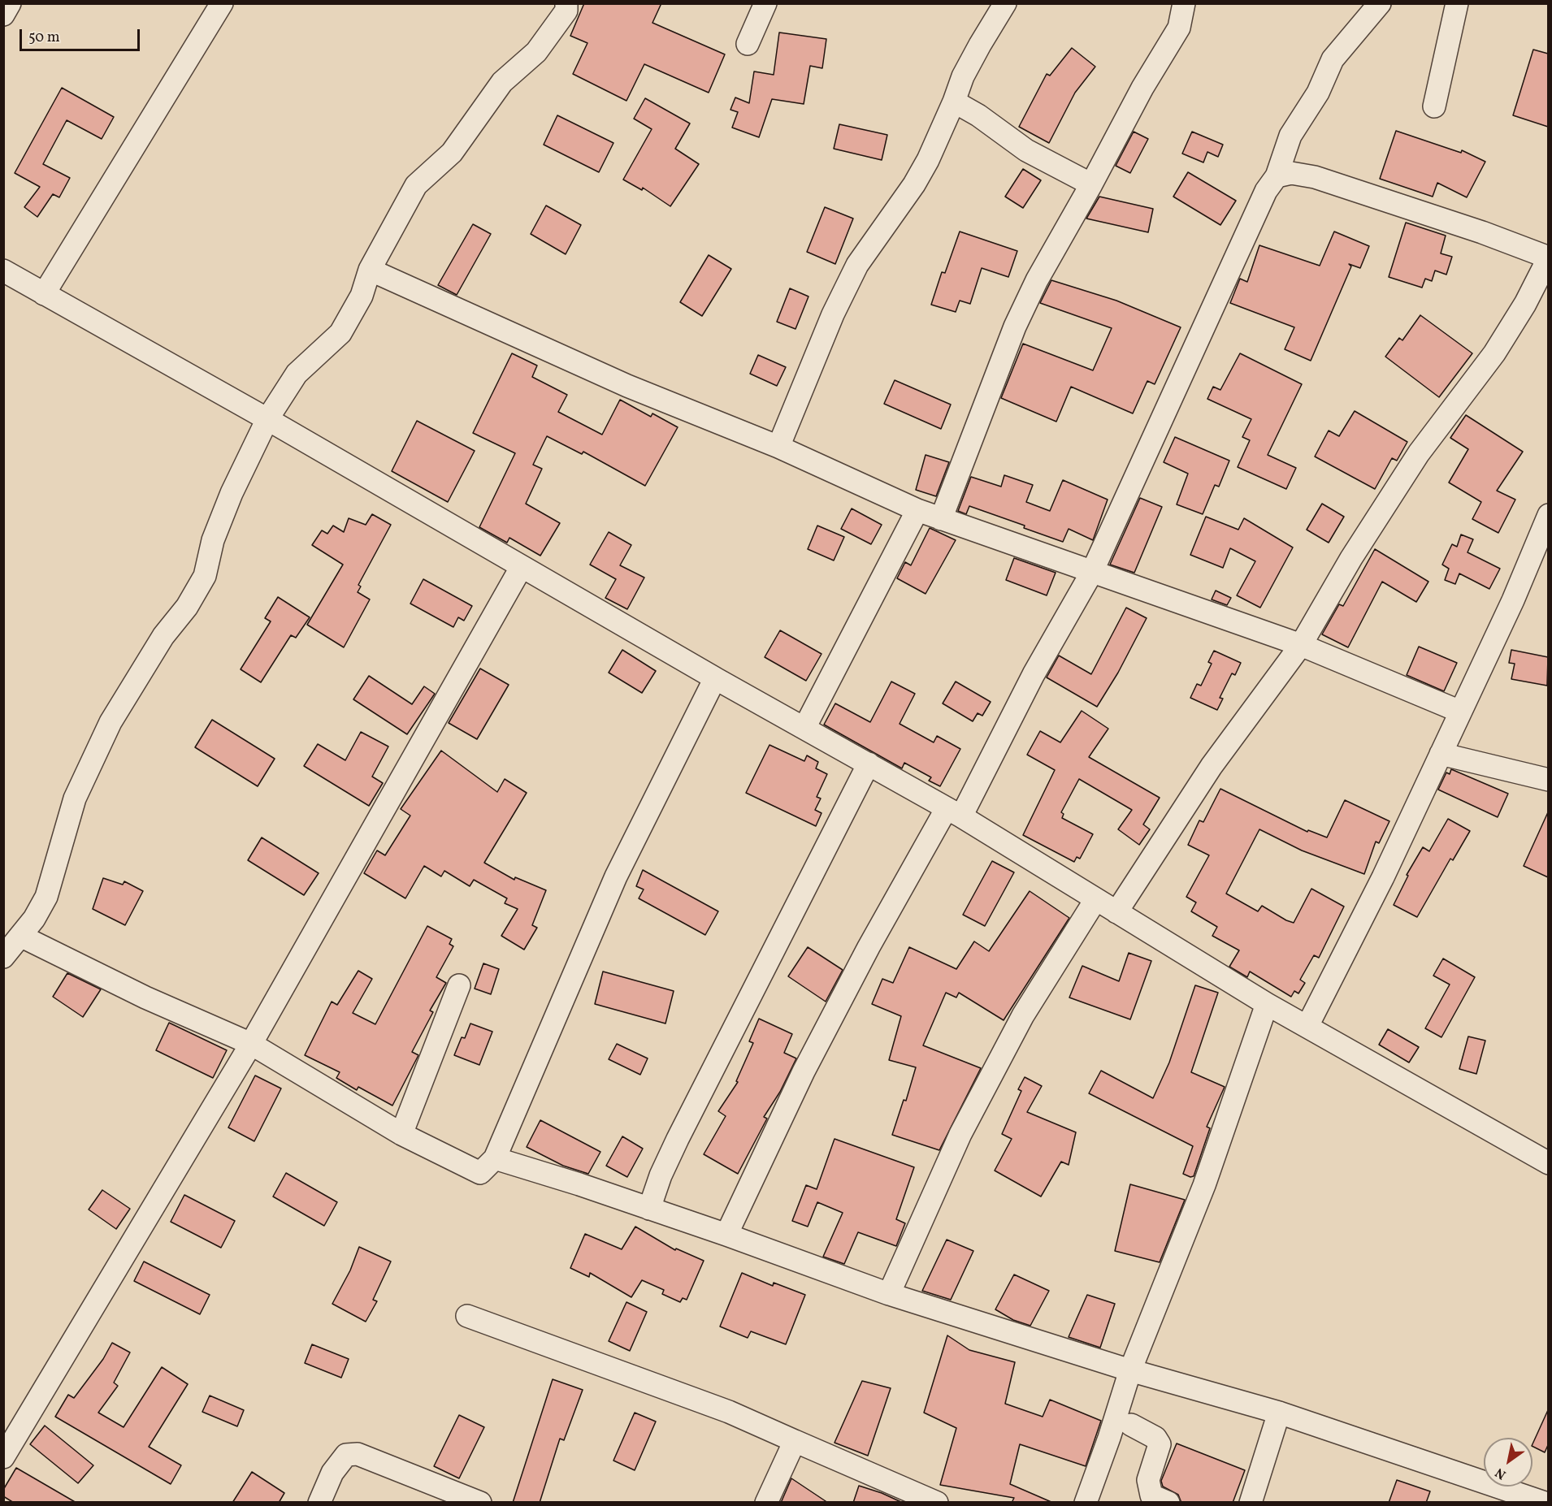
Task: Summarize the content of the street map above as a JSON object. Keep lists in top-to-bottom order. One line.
{"scale_bar":"50 m","north":"bottom left"}
